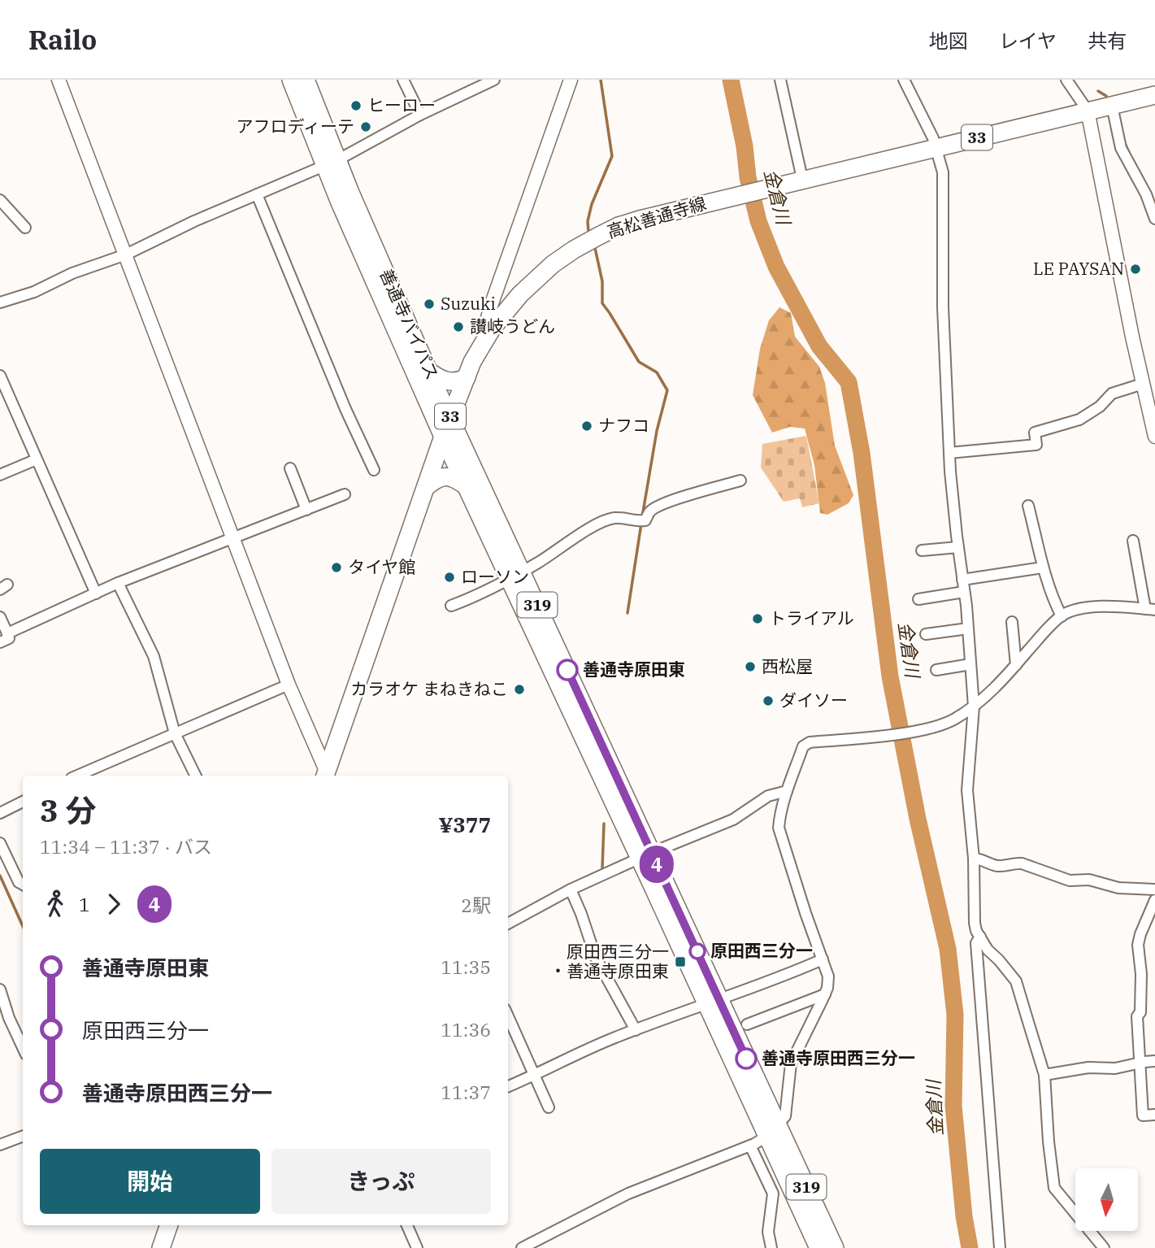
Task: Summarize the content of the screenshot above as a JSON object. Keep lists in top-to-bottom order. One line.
{"streets":{"main road":["33","高松善通寺線","善通寺バイパス","319"]},"crossings":[["高松善通寺線","善通寺バイパス"]],"water":["金倉川"],"places":{"other":["ヒーロー","アフロディーテ","LE PAYSAN","Suzuki","讃岐うどん","ナフコ","タイヤ館","ローソン","トライアル","西松屋","善通寺原田東","カラオケ まねきねこ","ダイソー","原田西三分一","善通寺原田西三分一"],"transit":["原田西三分一 ・善通寺原田東"]},"lines":["bus line 4"],"north":"bottom","page":{"header":"Railo","nav":["地図","レイヤ","共有"],"on_map":"4","heading":["3 分","11:34 – 11:37 · バス","¥377"],"legs":["1","4","2駅"],"list":[{"name":"善通寺原田東","value":"11:35"},{"name":"原田西三分一","value":"11:36"},{"name":"善通寺原田西三分一","value":"11:37"}],"buttons":["開始","きっぷ"]}}
